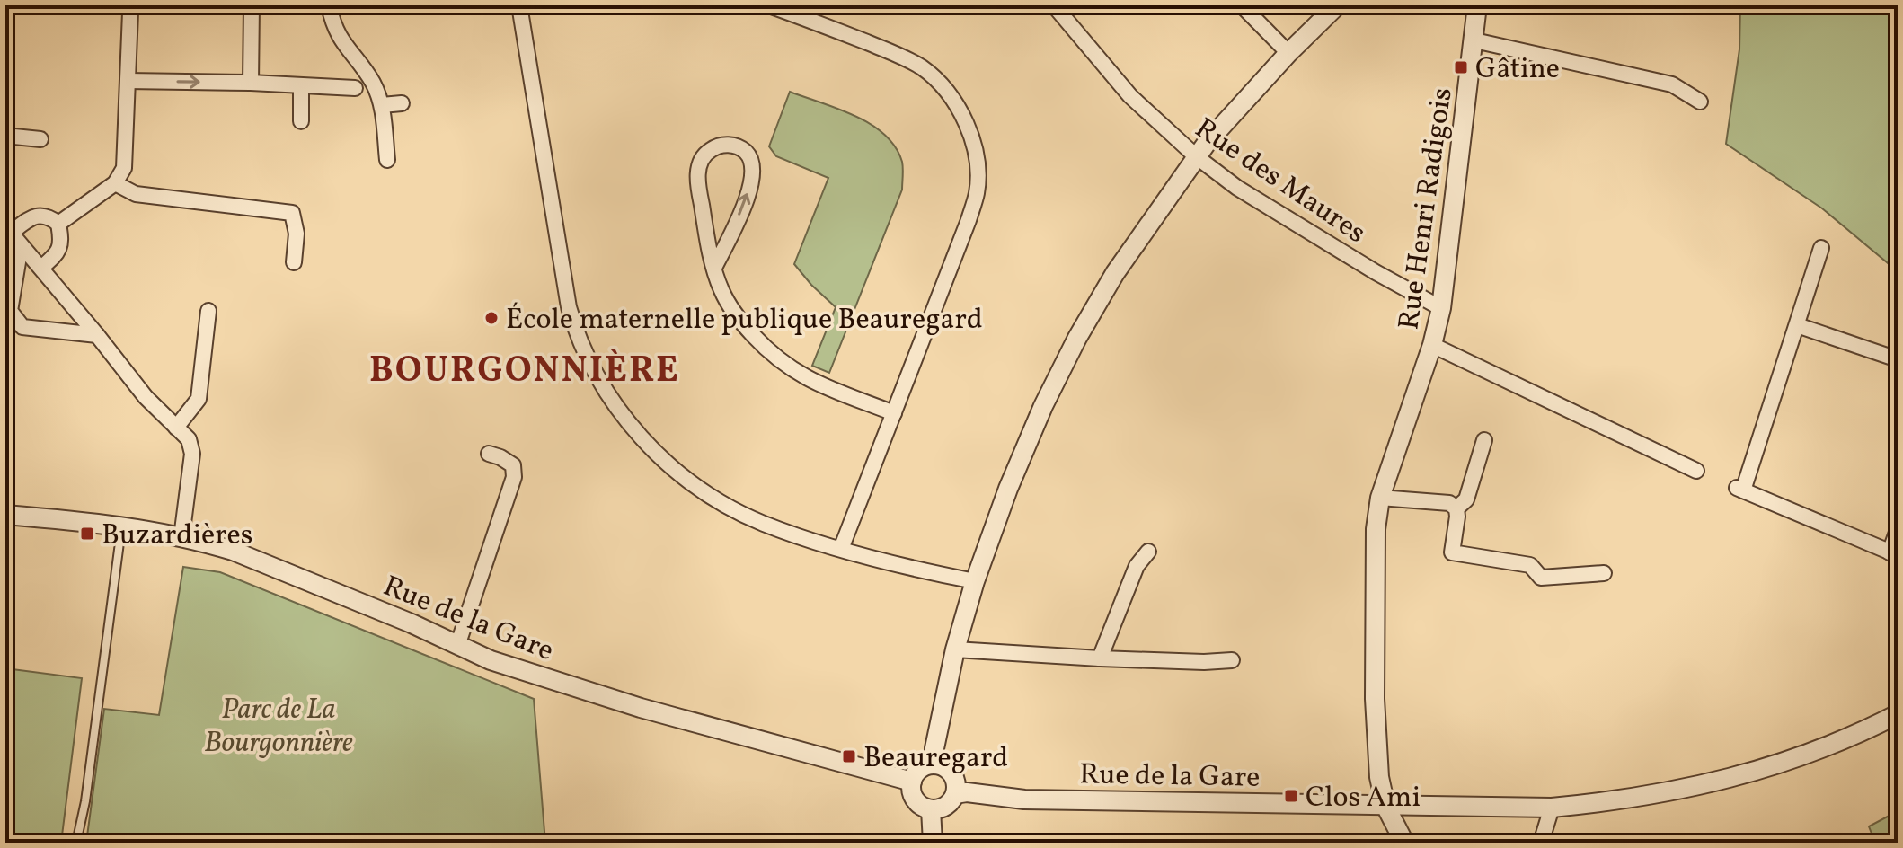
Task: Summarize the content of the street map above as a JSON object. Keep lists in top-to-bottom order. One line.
{"streets":{"street":["Rue des Maures","Rue Henri Radigois","Rue de la Gare"]},"crossings":[["Rue des Maures","Rue Henri Radigois"],["Rue Henri Radigois","Rue de la Gare"]],"districts":["BOURGONNIÈRE"],"parks":["Parc de La Bourgonnière"],"places":{"transit":["Gâtine","Buzardières","Beauregard","Clos Ami"],"other":["École maternelle publique Beauregard"]}}
